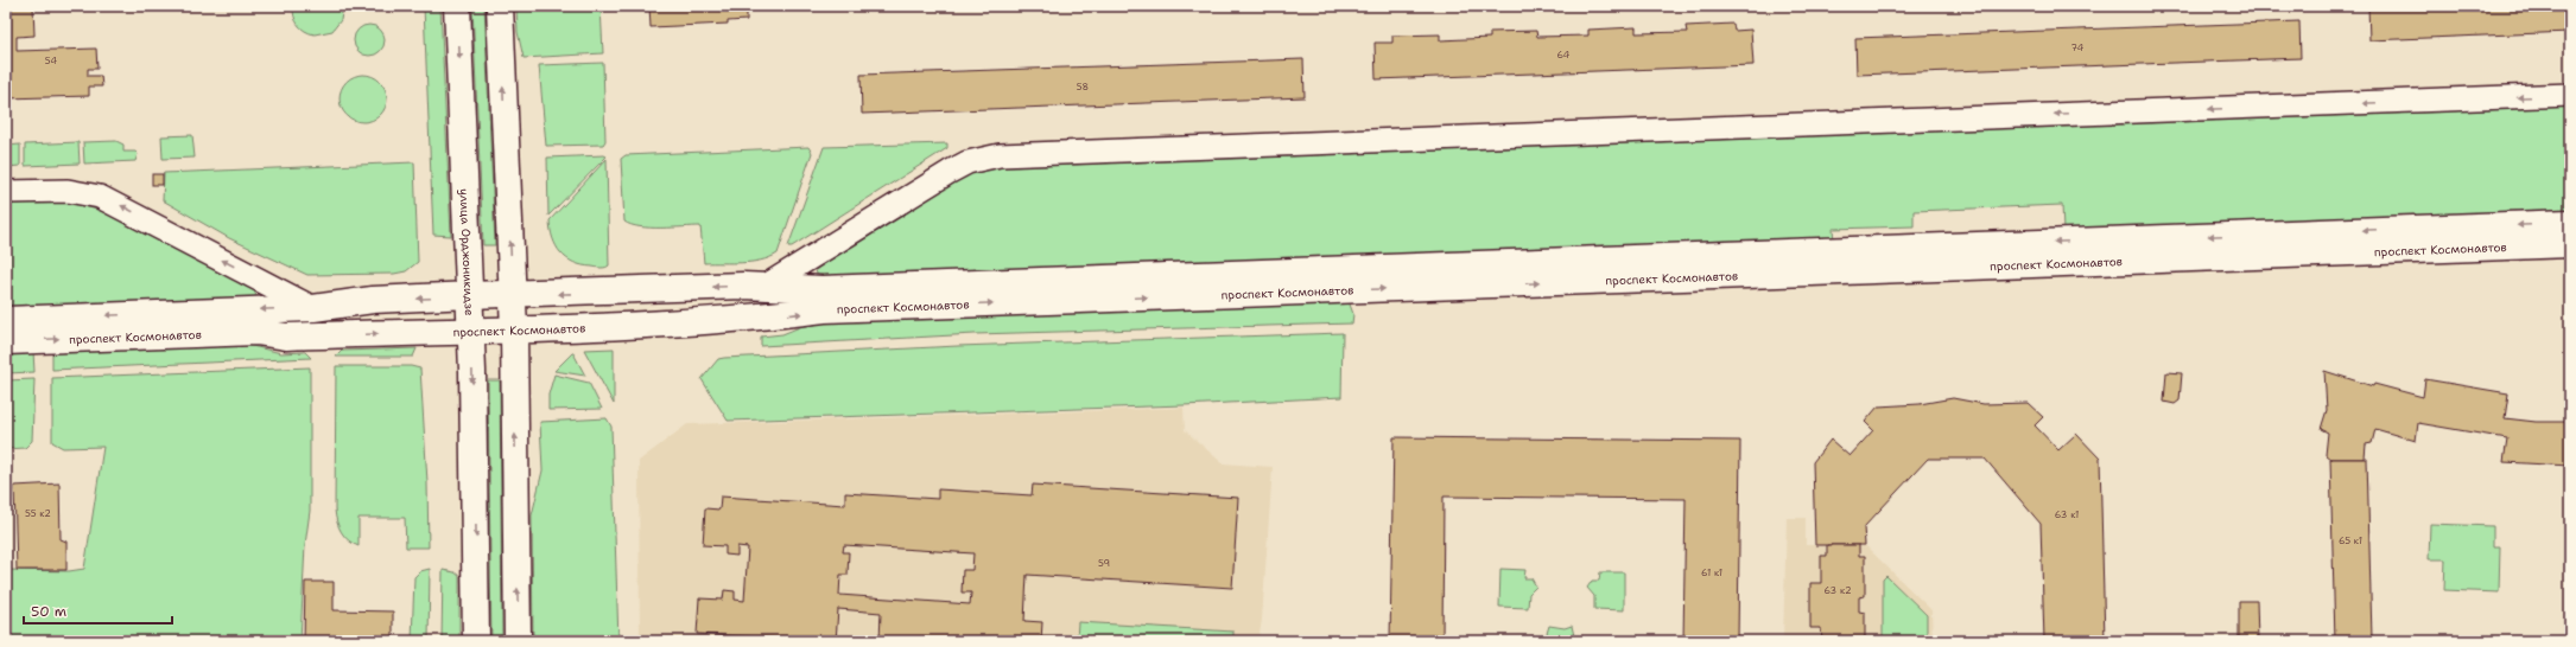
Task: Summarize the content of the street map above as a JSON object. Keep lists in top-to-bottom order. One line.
{"streets":{"street":["проспект Космонавтов","улица Орджоникидзе"]},"crossings":[["проспект Космонавтов","улица Орджоникидзе"]],"house_numbers":["74","64","54","58","55 к2","63 к1","65 к1","59","61 к1","63 к2"],"scale_bar":"50 m"}
